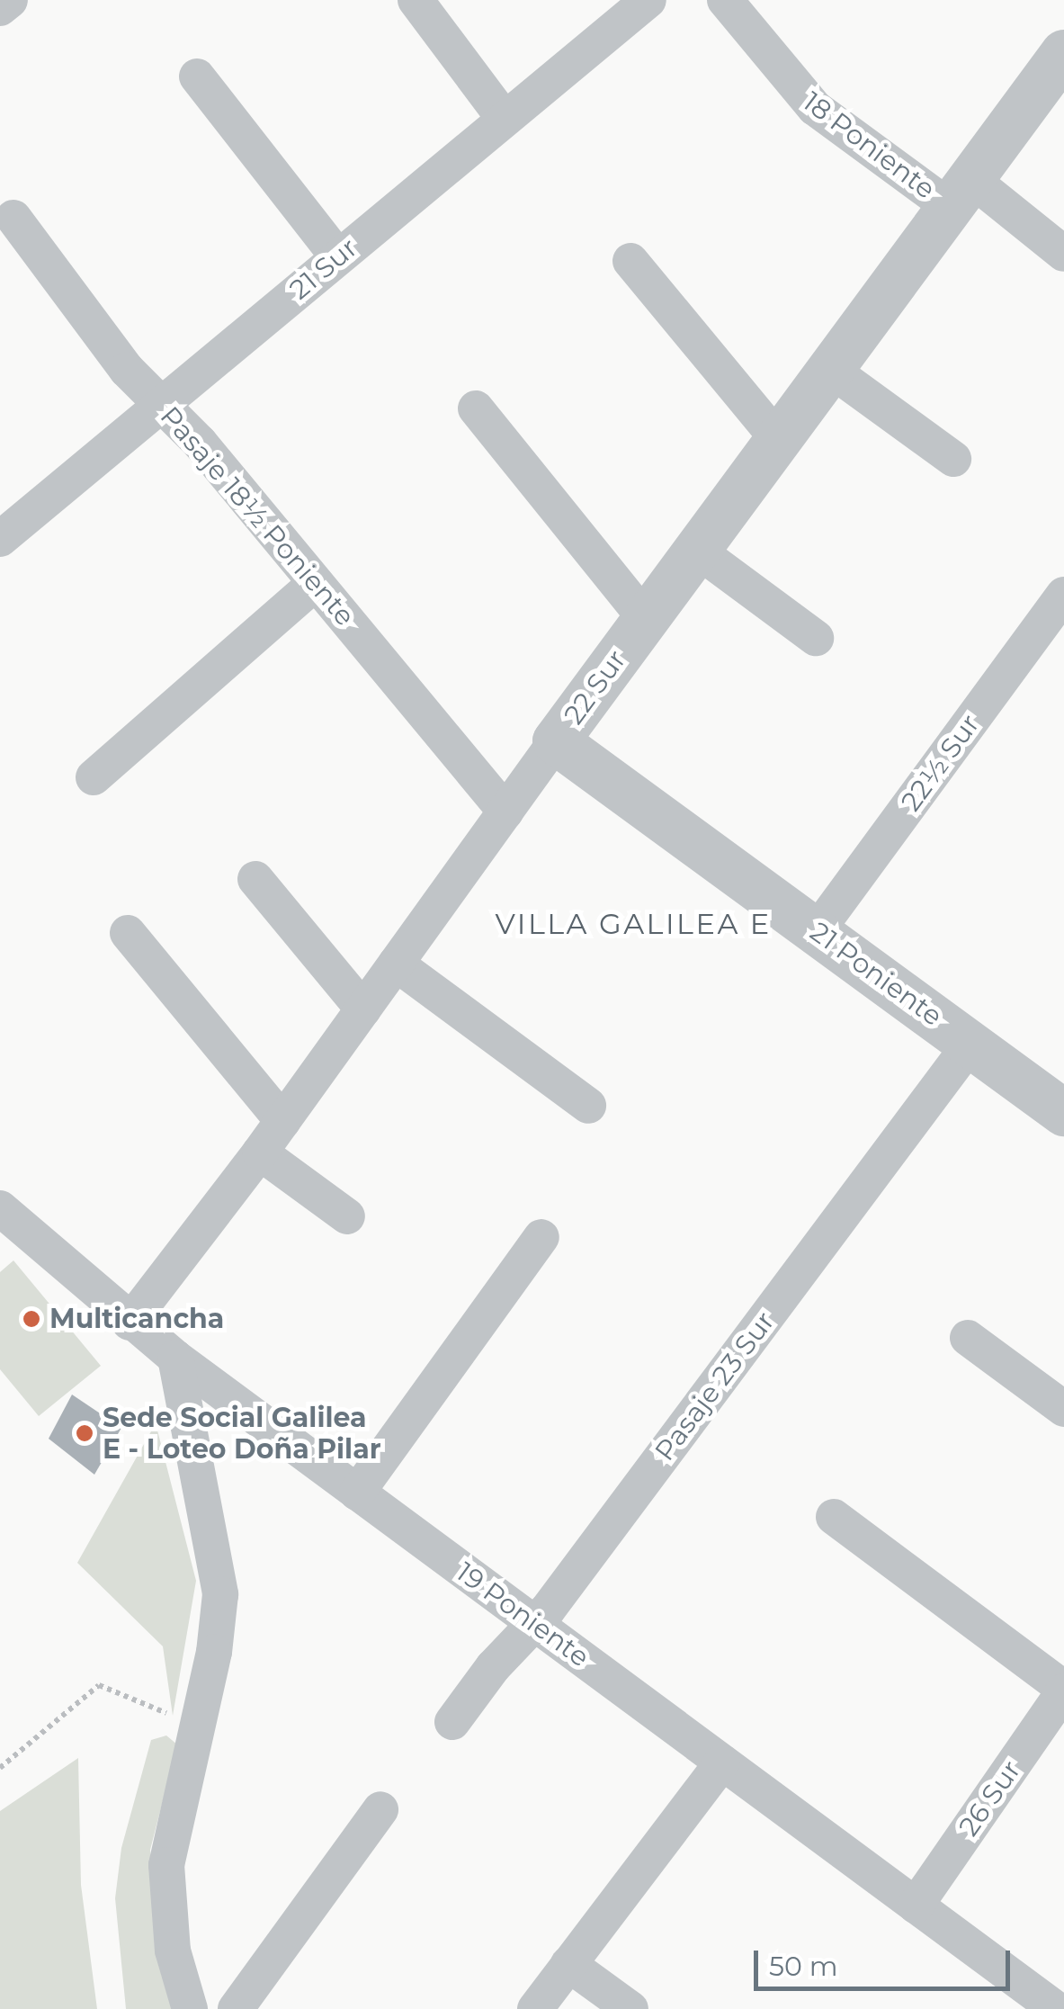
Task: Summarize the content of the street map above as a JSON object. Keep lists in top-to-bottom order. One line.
{"streets":{"street":["18 Poniente","21 Sur","Pasaje 18½ Poniente","22 Sur","22½ Sur","21 Poniente","Pasaje 23 Sur","19 Poniente","26 Sur"]},"crossings":[["18 Poniente","22 Sur"],["21 Sur","Pasaje 18½ Poniente"],["Pasaje 18½ Poniente","22 Sur"],["22 Sur","21 Poniente"],["22 Sur","19 Poniente"],["22½ Sur","21 Poniente"],["21 Poniente","Pasaje 23 Sur"],["Pasaje 23 Sur","19 Poniente"],["19 Poniente","26 Sur"]],"districts":["VILLA GALILEA E"],"places":["Multicancha","Sede Social Galilea E - Loteo Doña Pilar"],"scale_bar":"50 m"}
